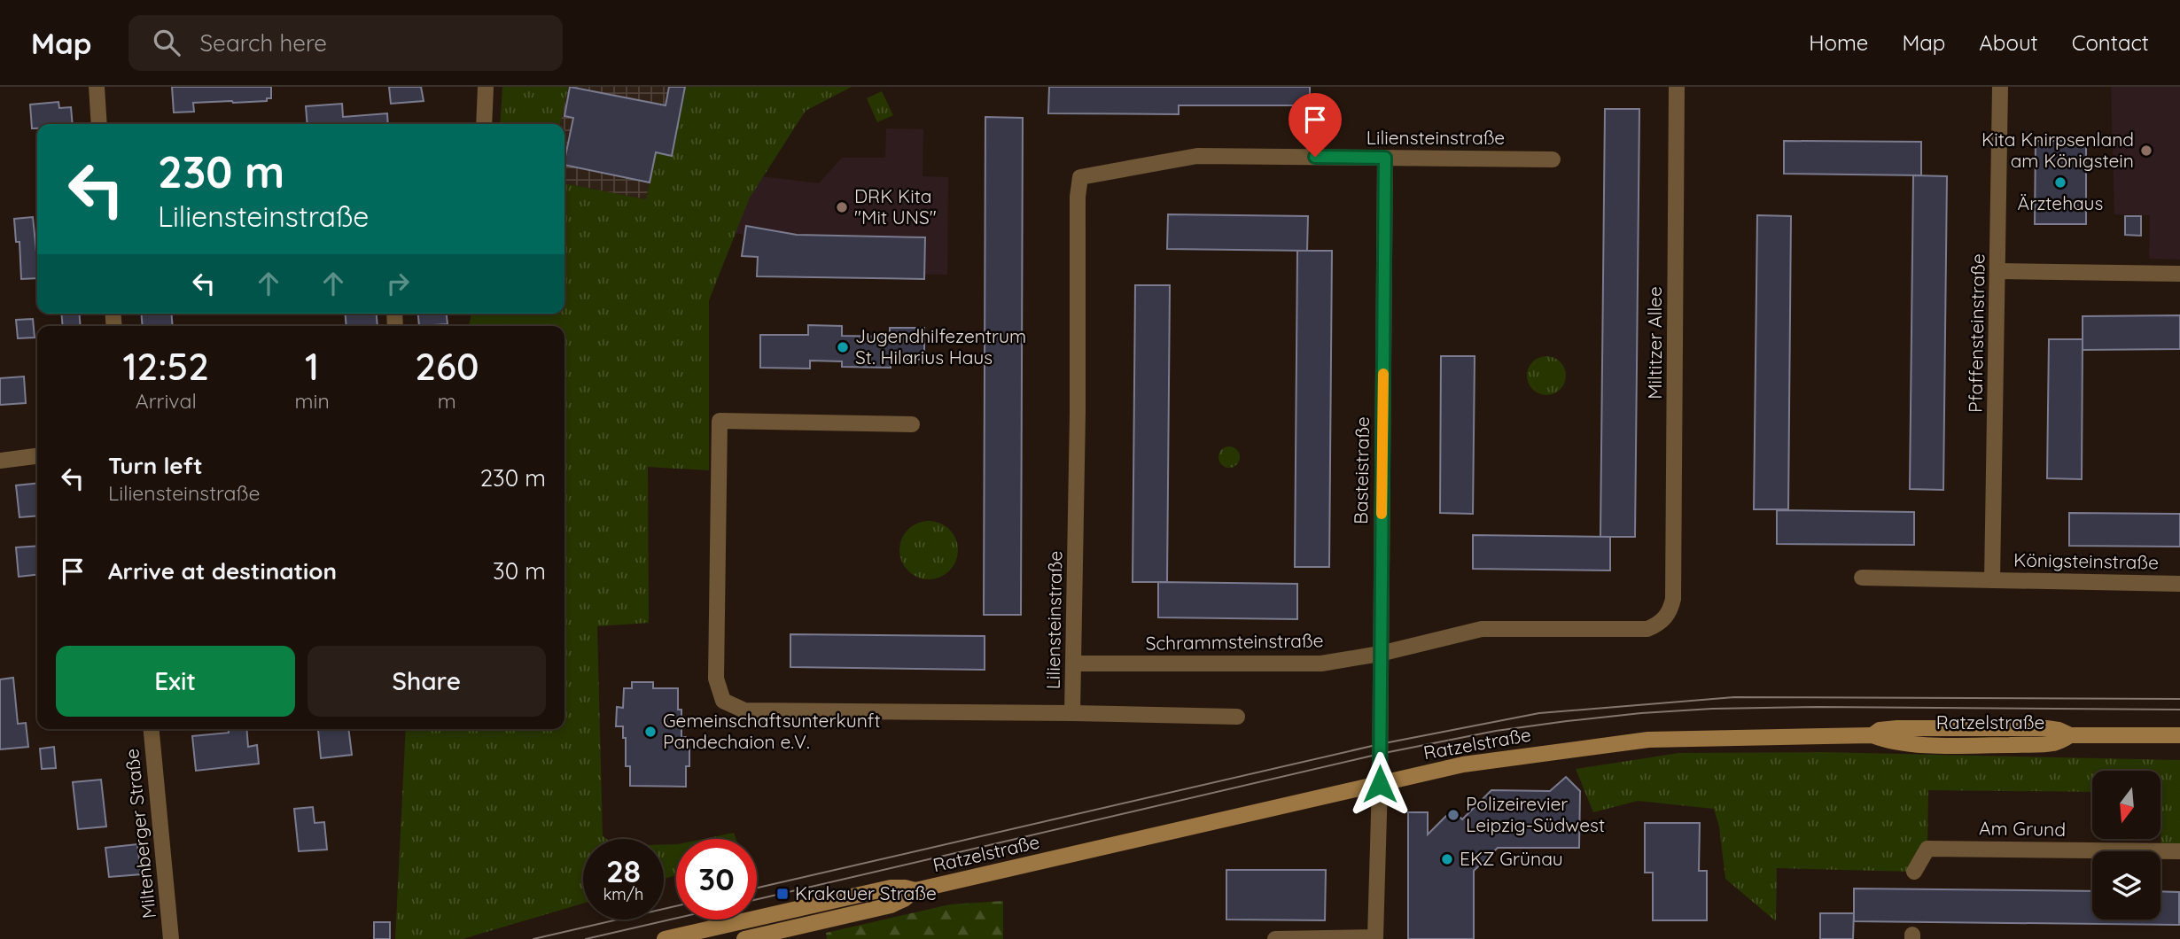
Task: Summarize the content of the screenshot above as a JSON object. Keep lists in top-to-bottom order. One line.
{"streets":{"main road":["Ratzelstraße"],"street":["Liliensteinstraße","Pfaffensteinstraße","Miltitzer Allee","Basteistraße","Königsteinstraße","Schrammsteinstraße","Am Grund","Miltenberger Straße"]},"crossings":[["Liliensteinstraße","Basteistraße"],["Liliensteinstraße","Schrammsteinstraße"],["Pfaffensteinstraße","Königsteinstraße"],["Miltitzer Allee","Schrammsteinstraße"],["Basteistraße","Schrammsteinstraße"],["Basteistraße","Ratzelstraße"]],"places":{"other":["Kita Knirpsenland am Königstein","Ärztehaus","DRK Kita \"Mit UNS\"","Jugendhilfezentrum St. Hilarius Haus","Gemeinschaftsunterkunft Pandechaion e.V.","Polizeirevier Leipzig-Südwest","EKZ Grünau"],"transit":["Krakauer Straße"]},"north":"bottom","page":{"header":"Map","search":"Search here","nav":["Home","Map","About","Contact"],"turn":["230 m","Liliensteinstraße"],"eta":["12:52","Arrival","1","min","260","m"],"list":[{"name":"Turn left","note":"Liliensteinstraße","value":"230 m"},{"name":"Arrive at destination","value":"30 m"}],"buttons":["Exit","Share"],"speed":"28 km/h","limit":"30"}}
